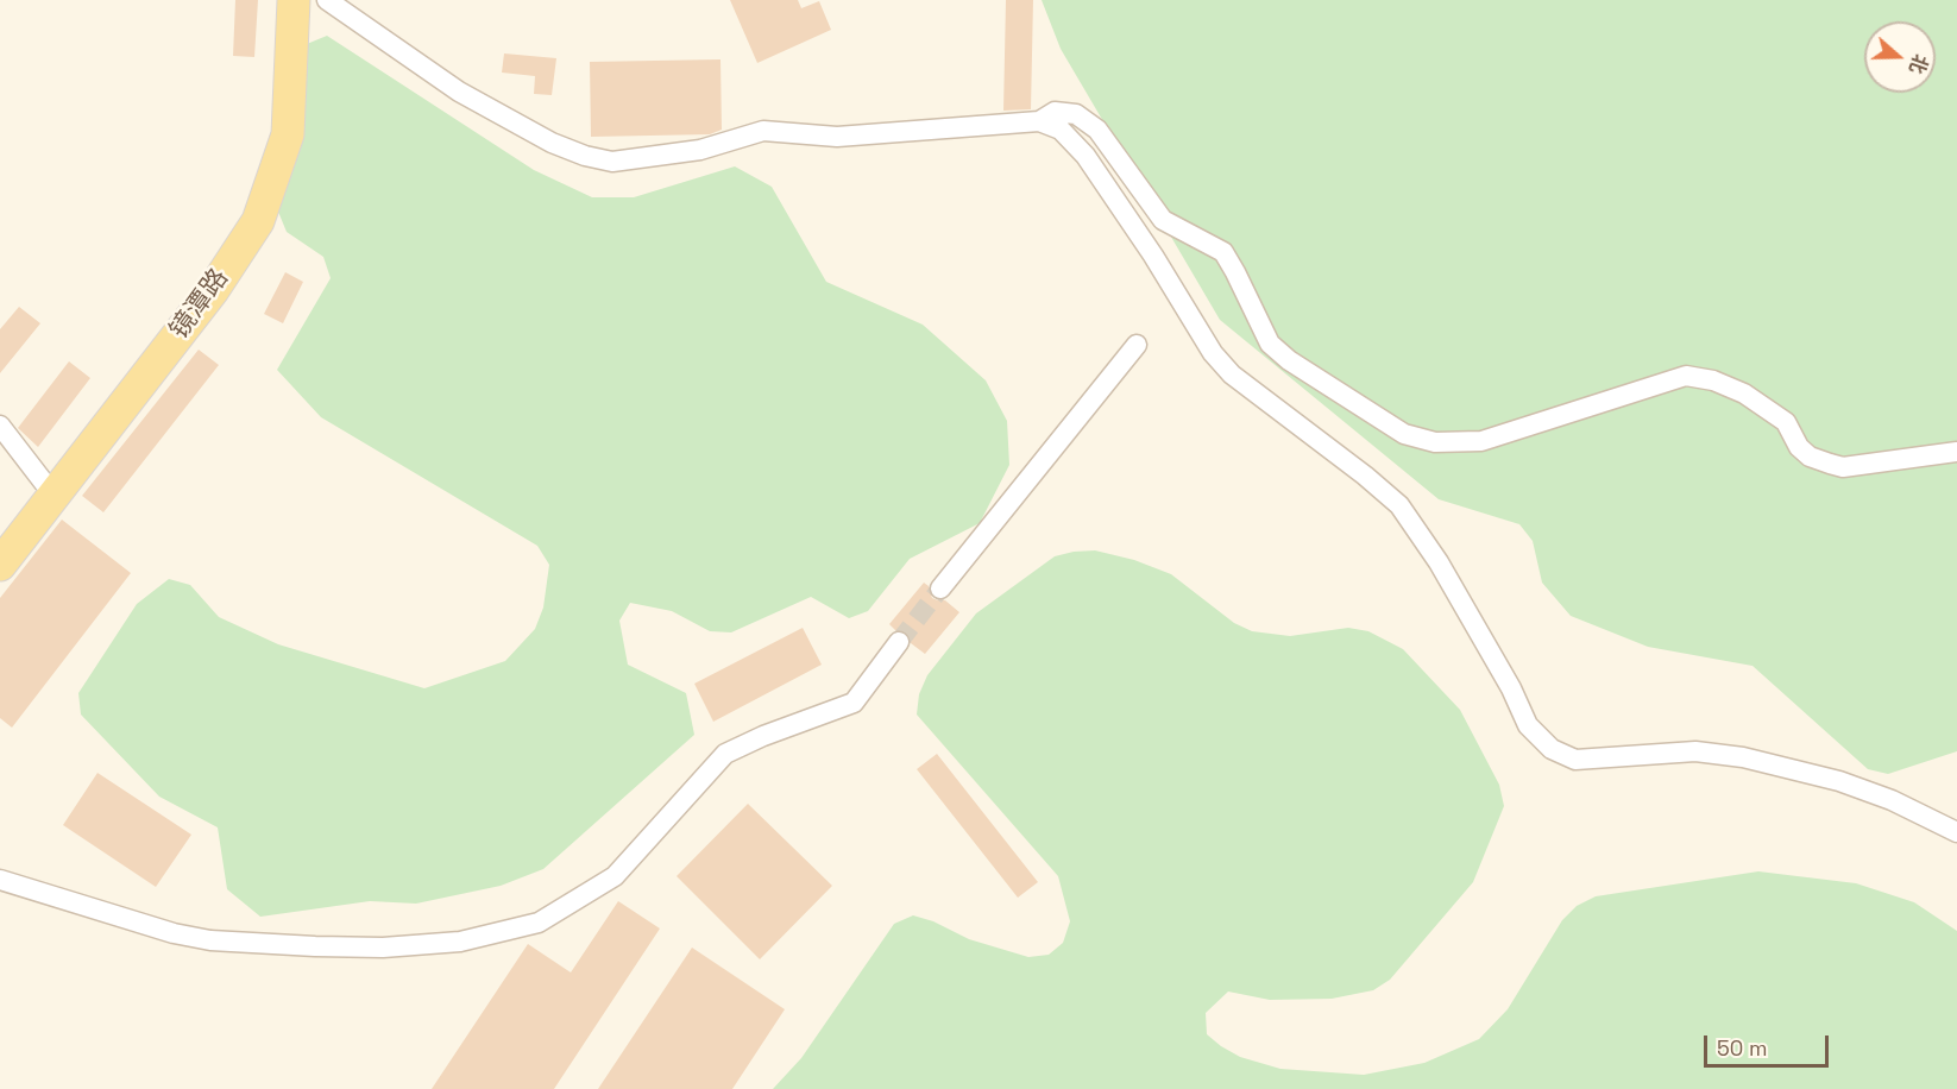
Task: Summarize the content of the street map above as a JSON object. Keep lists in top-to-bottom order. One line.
{"streets":{"main road":["镜潭路"]},"scale_bar":"50 m","north":"right"}
